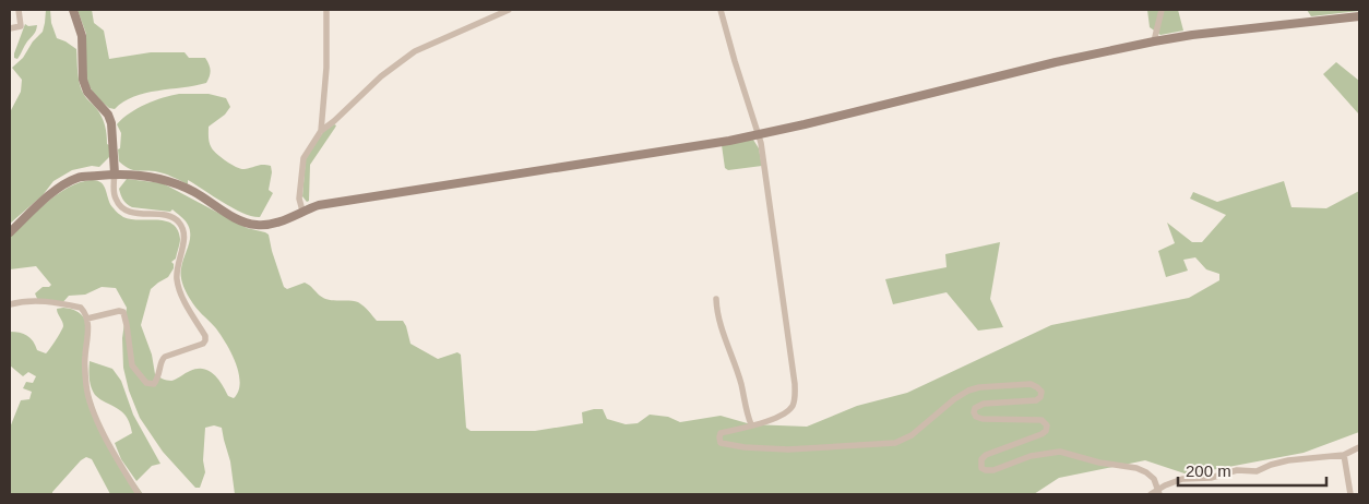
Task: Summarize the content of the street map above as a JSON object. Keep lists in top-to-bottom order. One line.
{"scale_bar":"200 m"}
